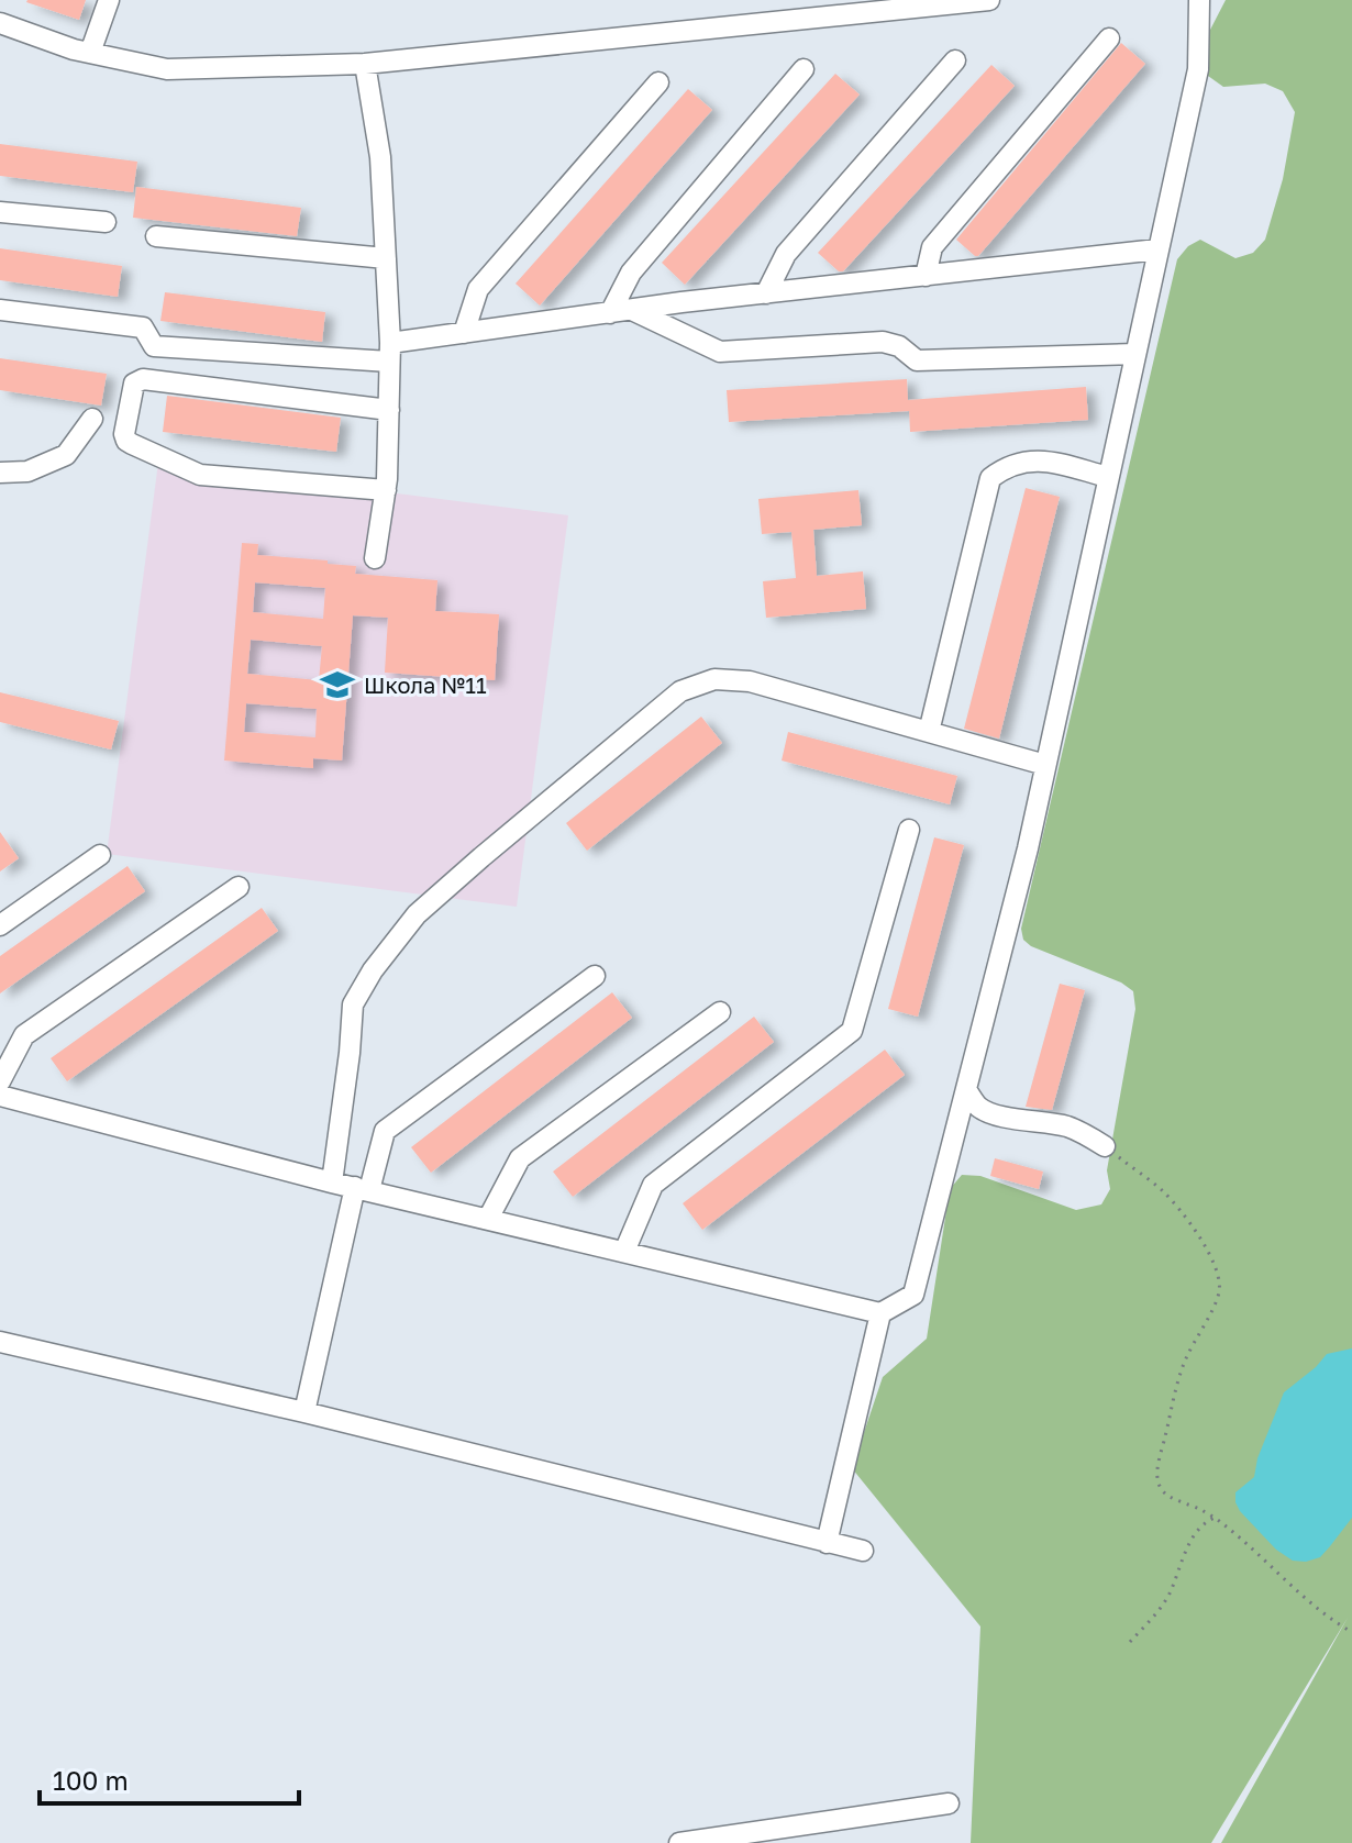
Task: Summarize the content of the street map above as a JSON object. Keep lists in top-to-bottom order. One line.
{"places":{"school or university":["Школа №11"]},"scale_bar":"100 m"}
